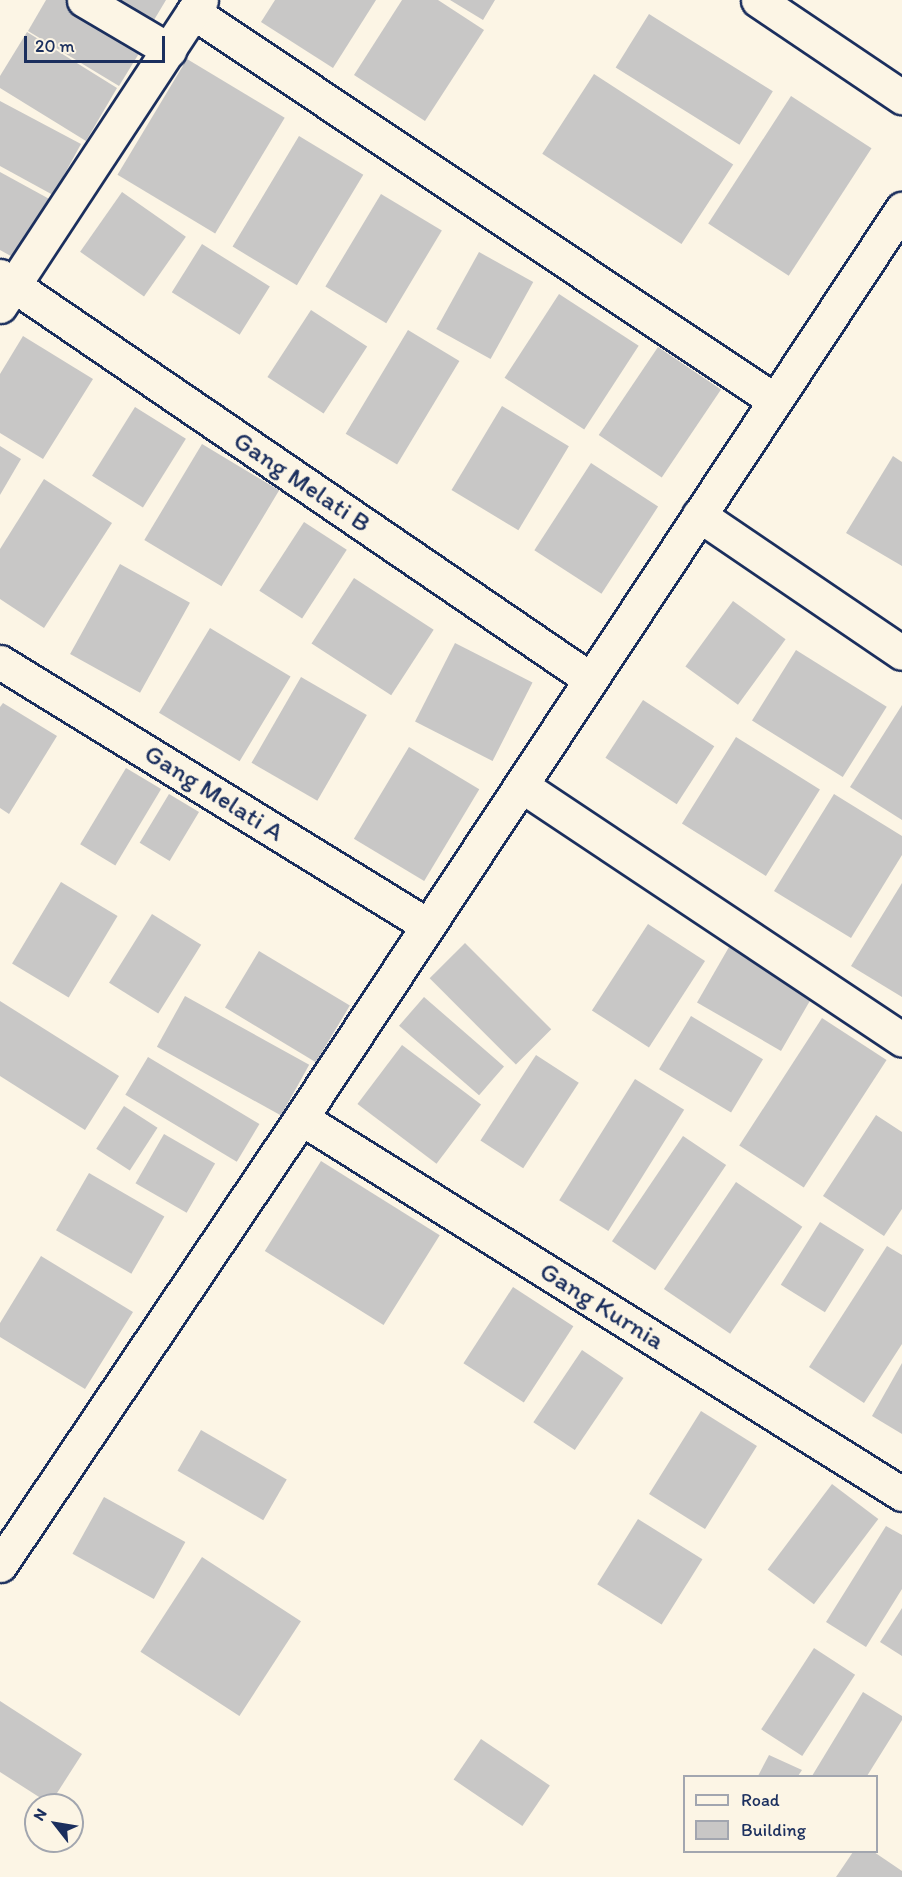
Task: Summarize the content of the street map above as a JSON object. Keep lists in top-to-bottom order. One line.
{"streets":{"street":["Gang Melati B","Gang Melati A","Gang Kurnia"]},"legend":["Road","Building"],"scale_bar":"20 m","north":"top left"}
